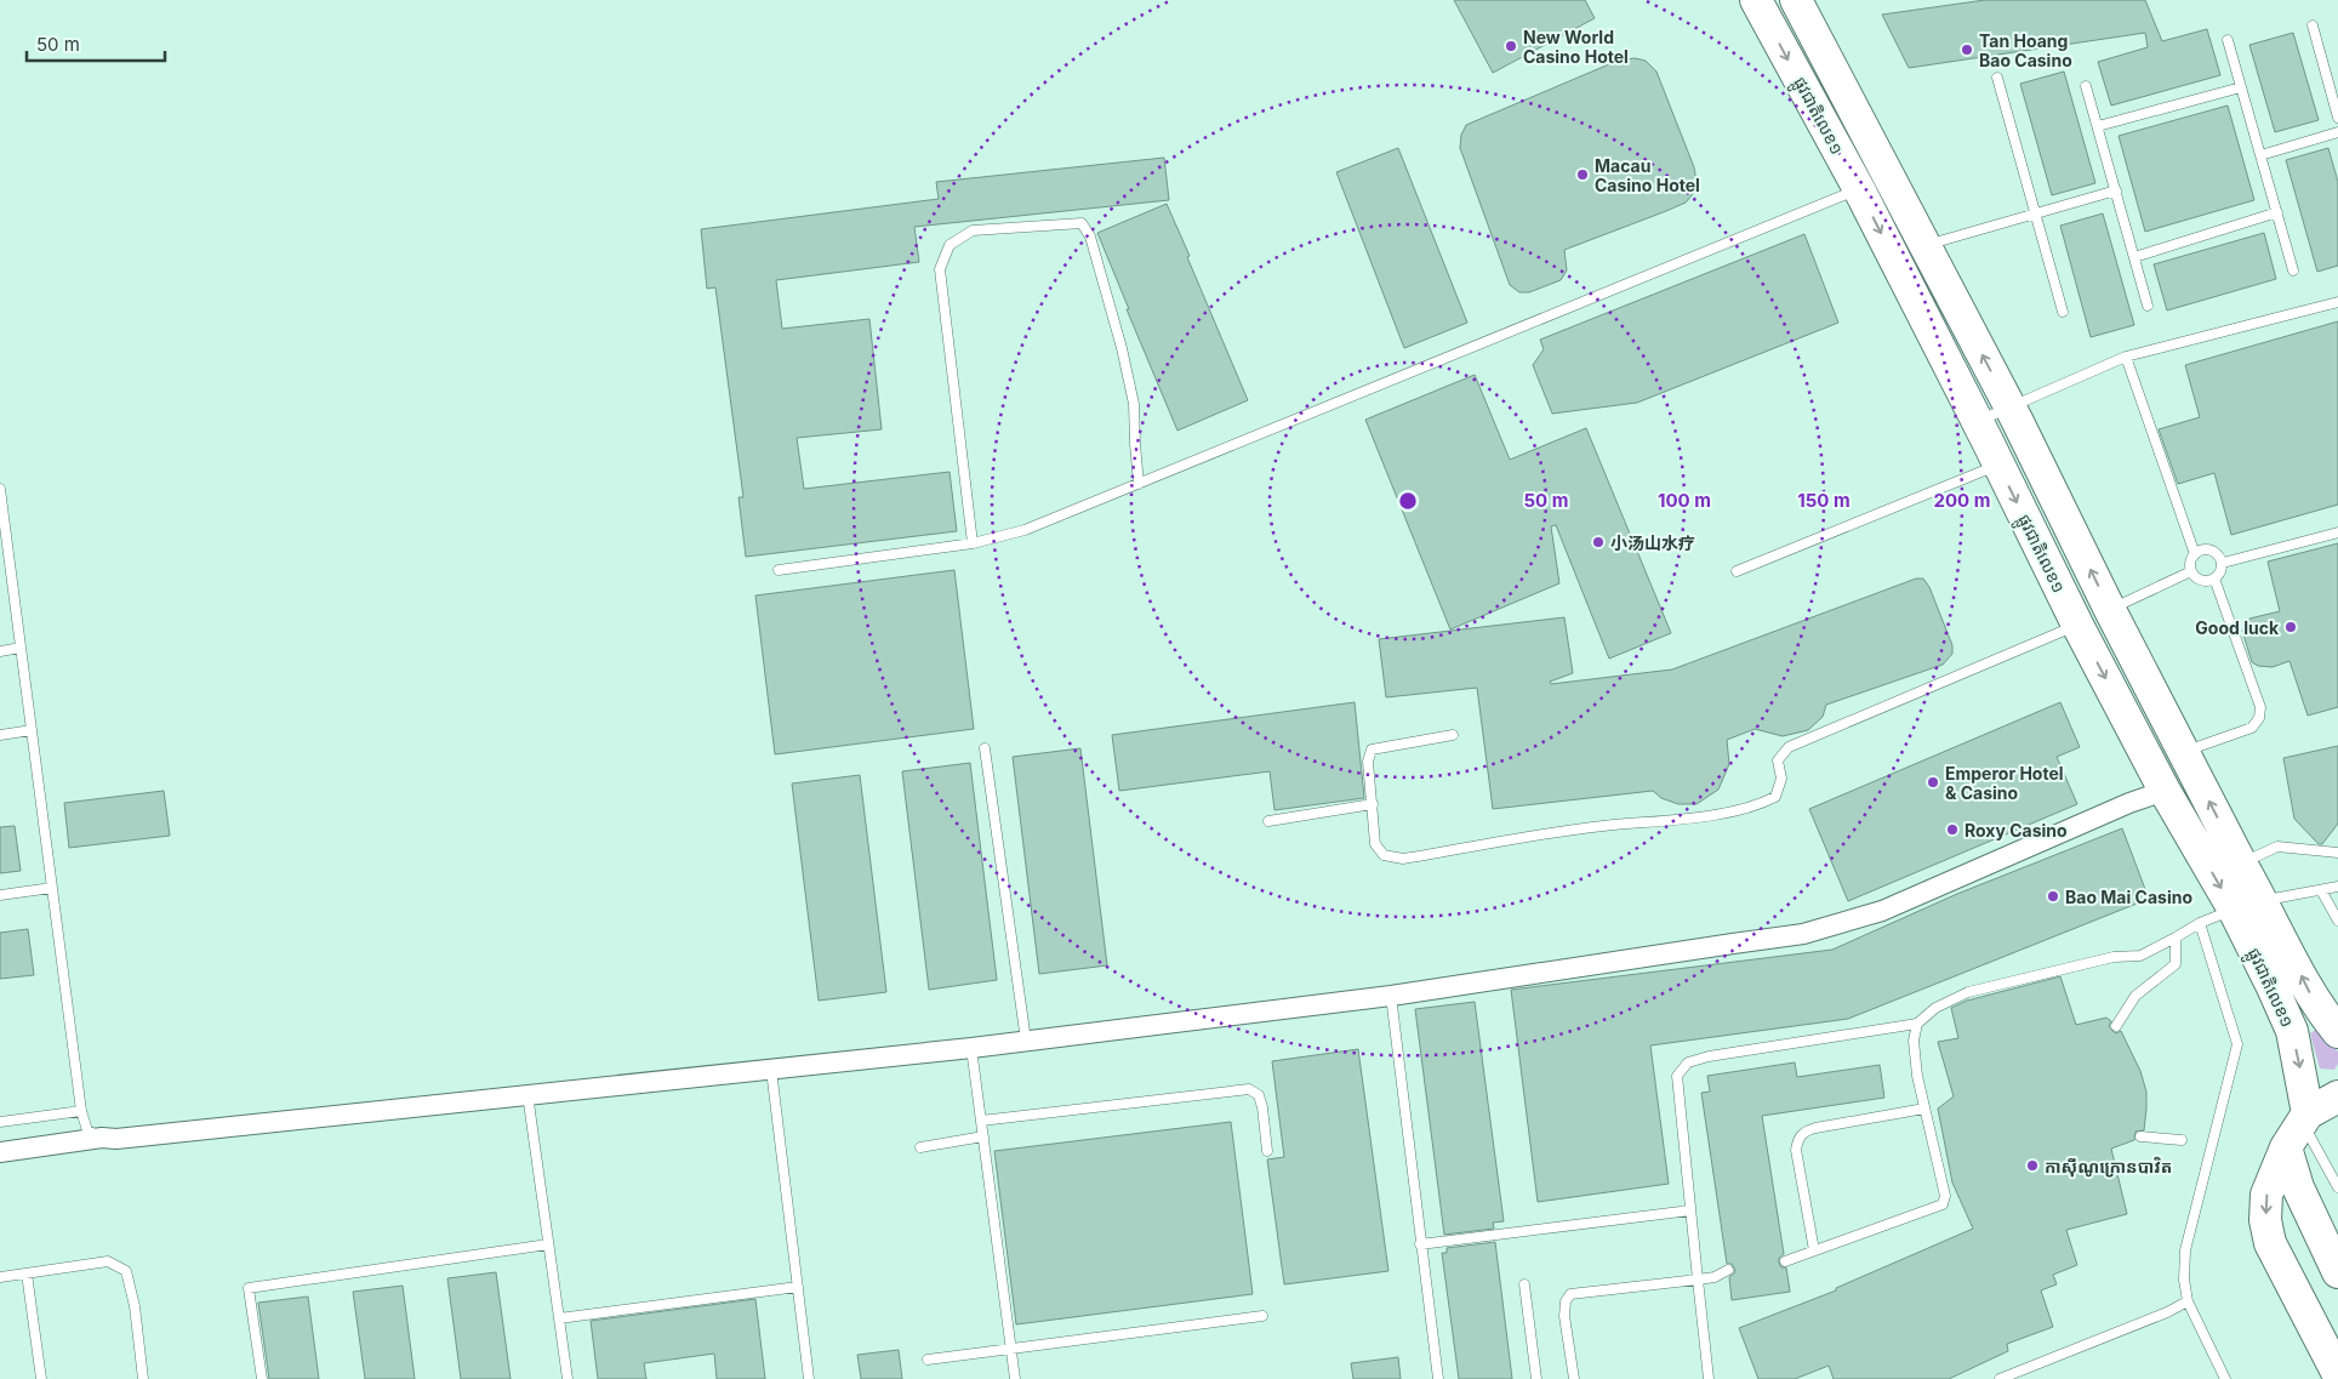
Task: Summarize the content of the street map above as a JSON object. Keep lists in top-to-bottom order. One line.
{"streets":{"highway":["ផ្លូវជាតិលេខ១"]},"places":["New World Casino Hotel","Tan Hoang Bao Casino","Macau Casino Hotel","小汤山水疗","Good luck","Emperor Hotel & Casino","Roxy Casino","Bao Mai Casino","កាស៊ីណូក្រោនបាវិត"],"scale_bar":"50 m","rings":["50 m","100 m","150 m","200 m"]}
